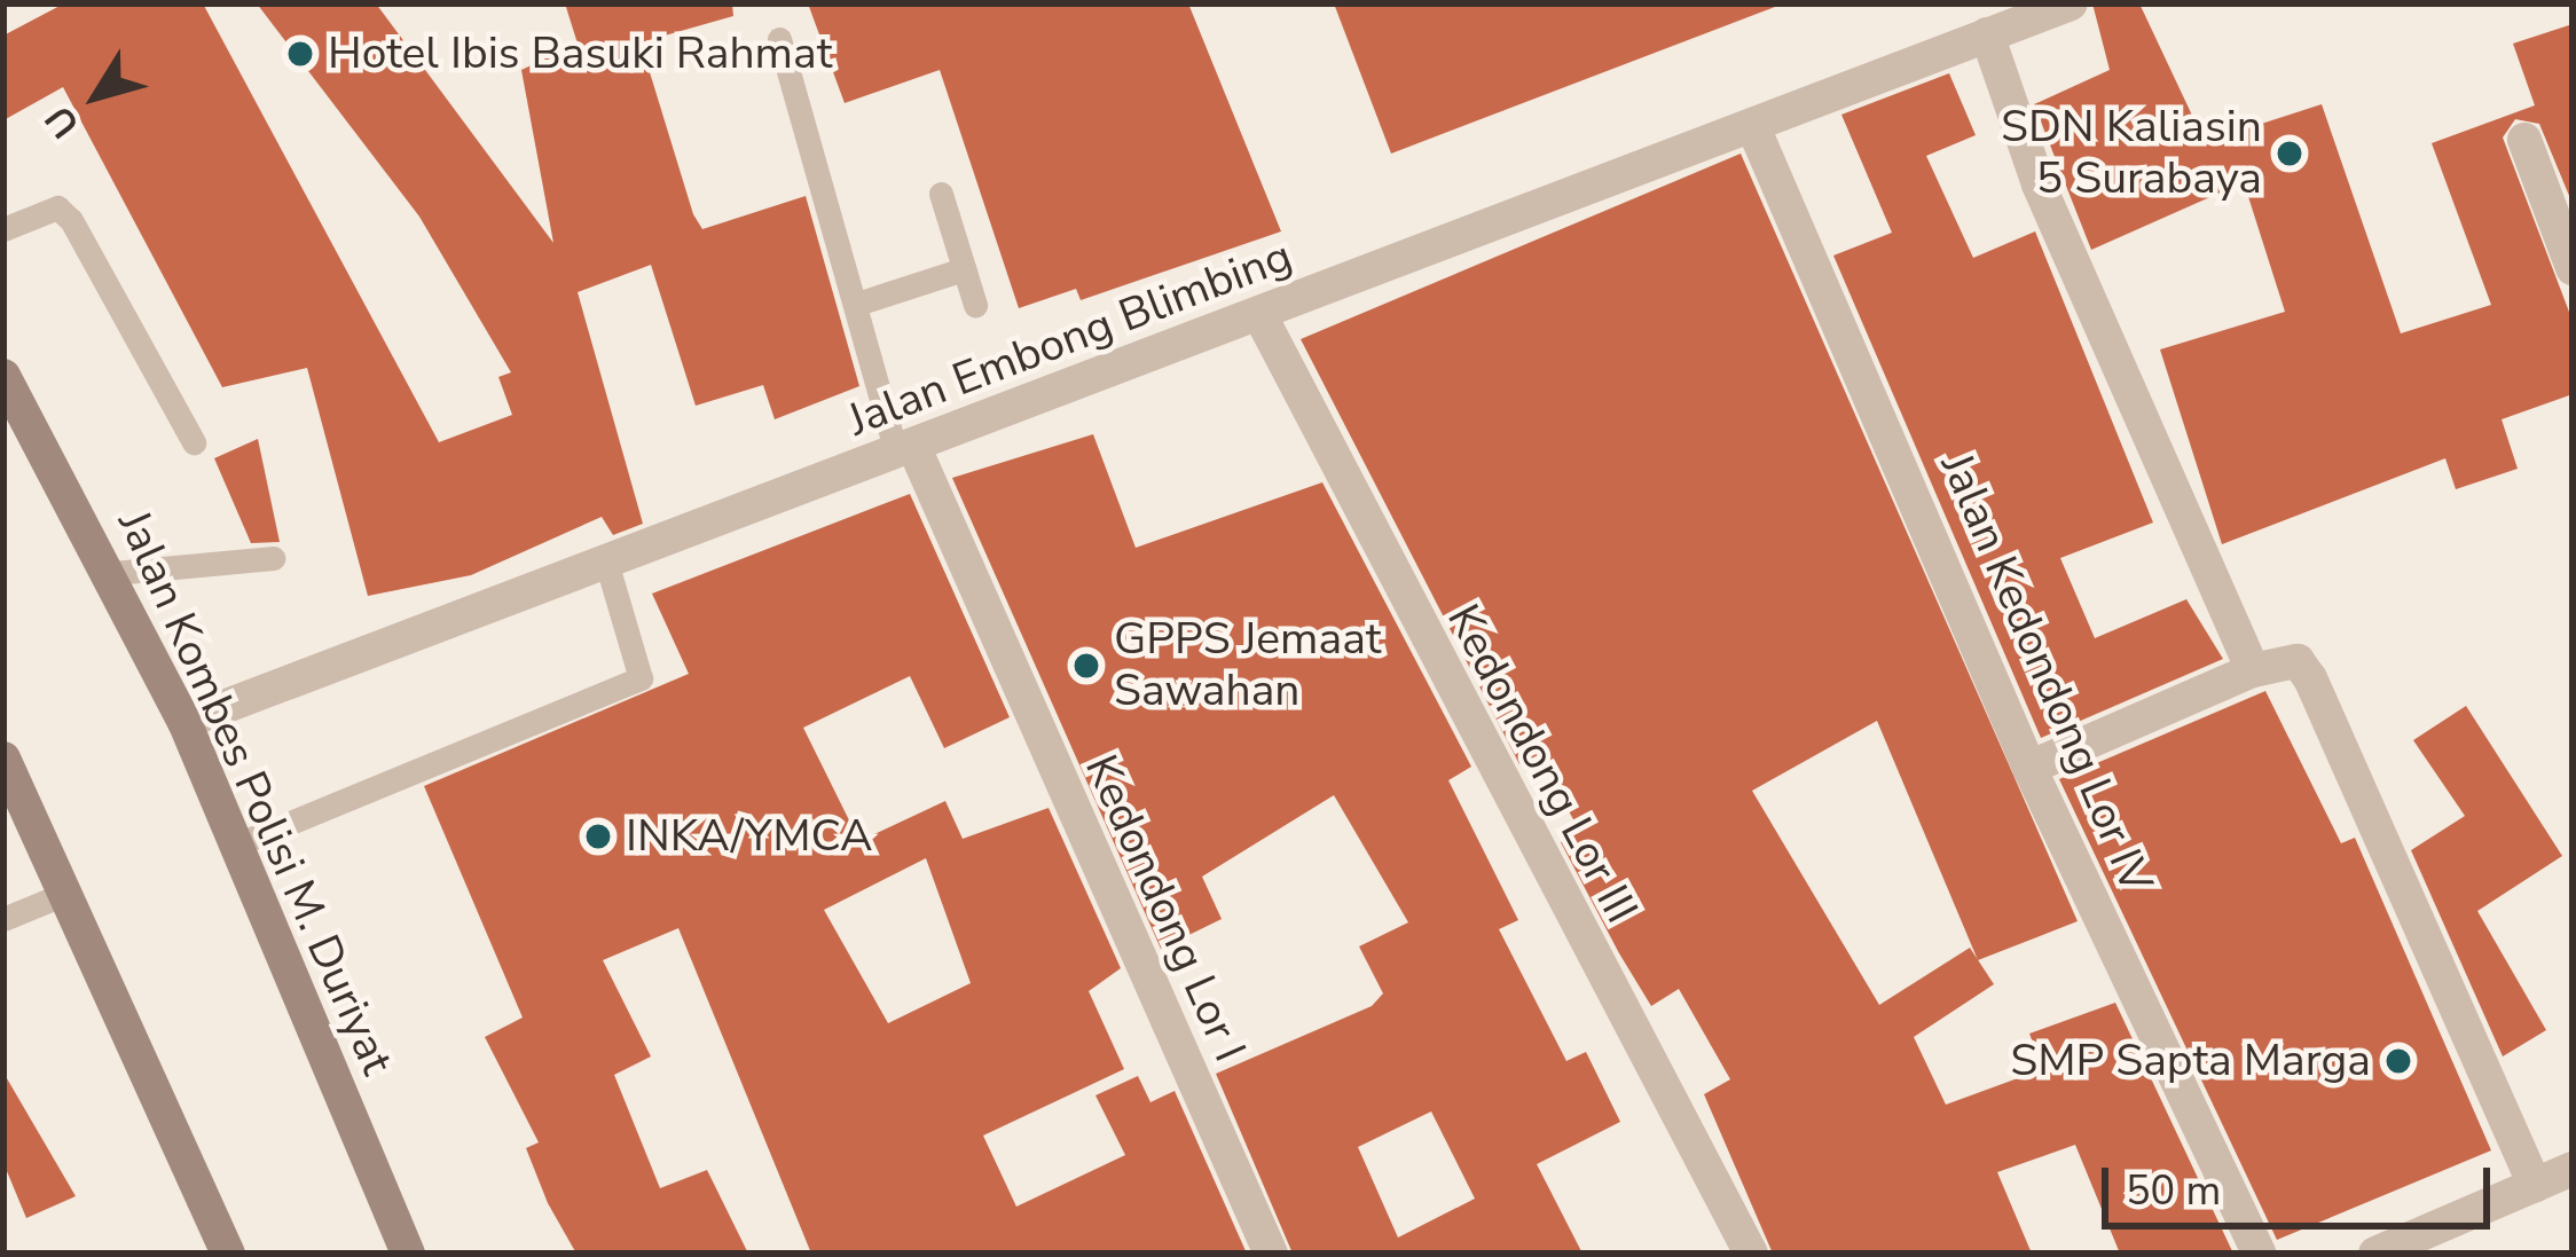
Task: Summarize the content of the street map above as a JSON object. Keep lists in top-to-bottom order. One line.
{"streets":{"street":["Jalan Embong Blimbing","Jalan Kedondong Lor IV","Kedondong Lor III","Jalan Kombes Polisi M. Duriyat","Kedondong Lor I"]},"crossings":[["Jalan Embong Blimbing","Jalan Kedondong Lor IV"],["Jalan Embong Blimbing","Kedondong Lor III"],["Jalan Embong Blimbing","Jalan Kombes Polisi M. Duriyat"],["Jalan Embong Blimbing","Kedondong Lor I"]],"places":["Hotel Ibis Basuki Rahmat","SDN Kaliasin 5 Surabaya","GPPS Jemaat Sawahan","INKA/YMCA","SMP Sapta Marga"],"scale_bar":"50 m","north":"bottom left"}
